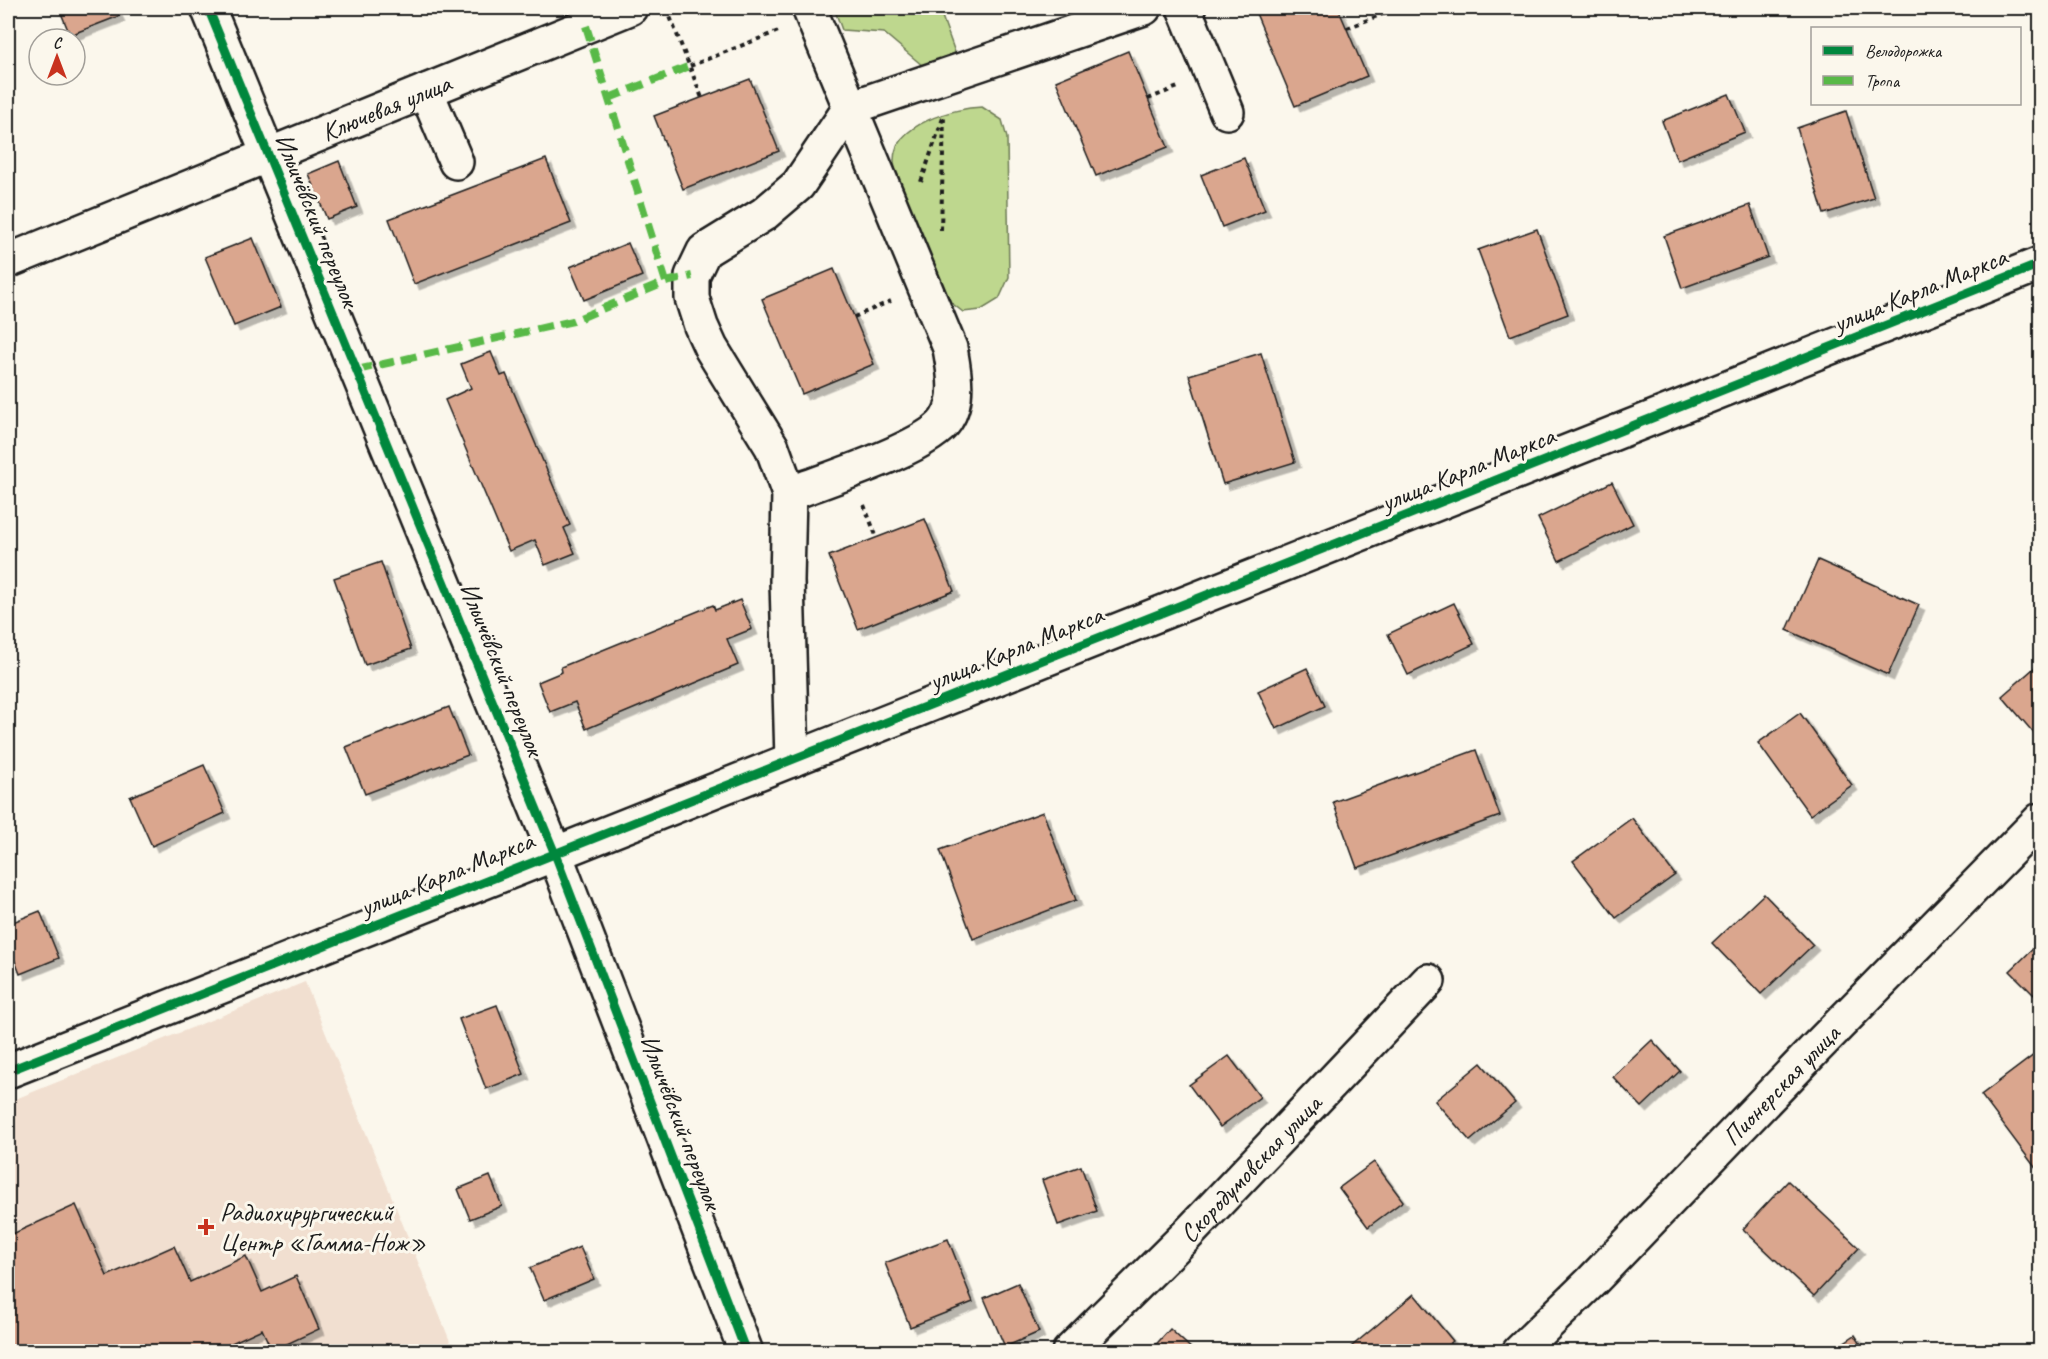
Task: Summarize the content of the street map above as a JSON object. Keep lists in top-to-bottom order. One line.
{"streets":{"street":["Ключевая улица","Ильичёвский переулок","улица Карла Маркса","Пионерская улица","Скородумовская улица"]},"crossings":[["Ключевая улица","Ильичёвский переулок"],["Ильичёвский переулок","улица Карла Маркса"]],"places":{"health":["Радиохирургический Центр «Гамма-Нож»"]},"legend":["Велодорожка","Тропа"],"north":"top"}
